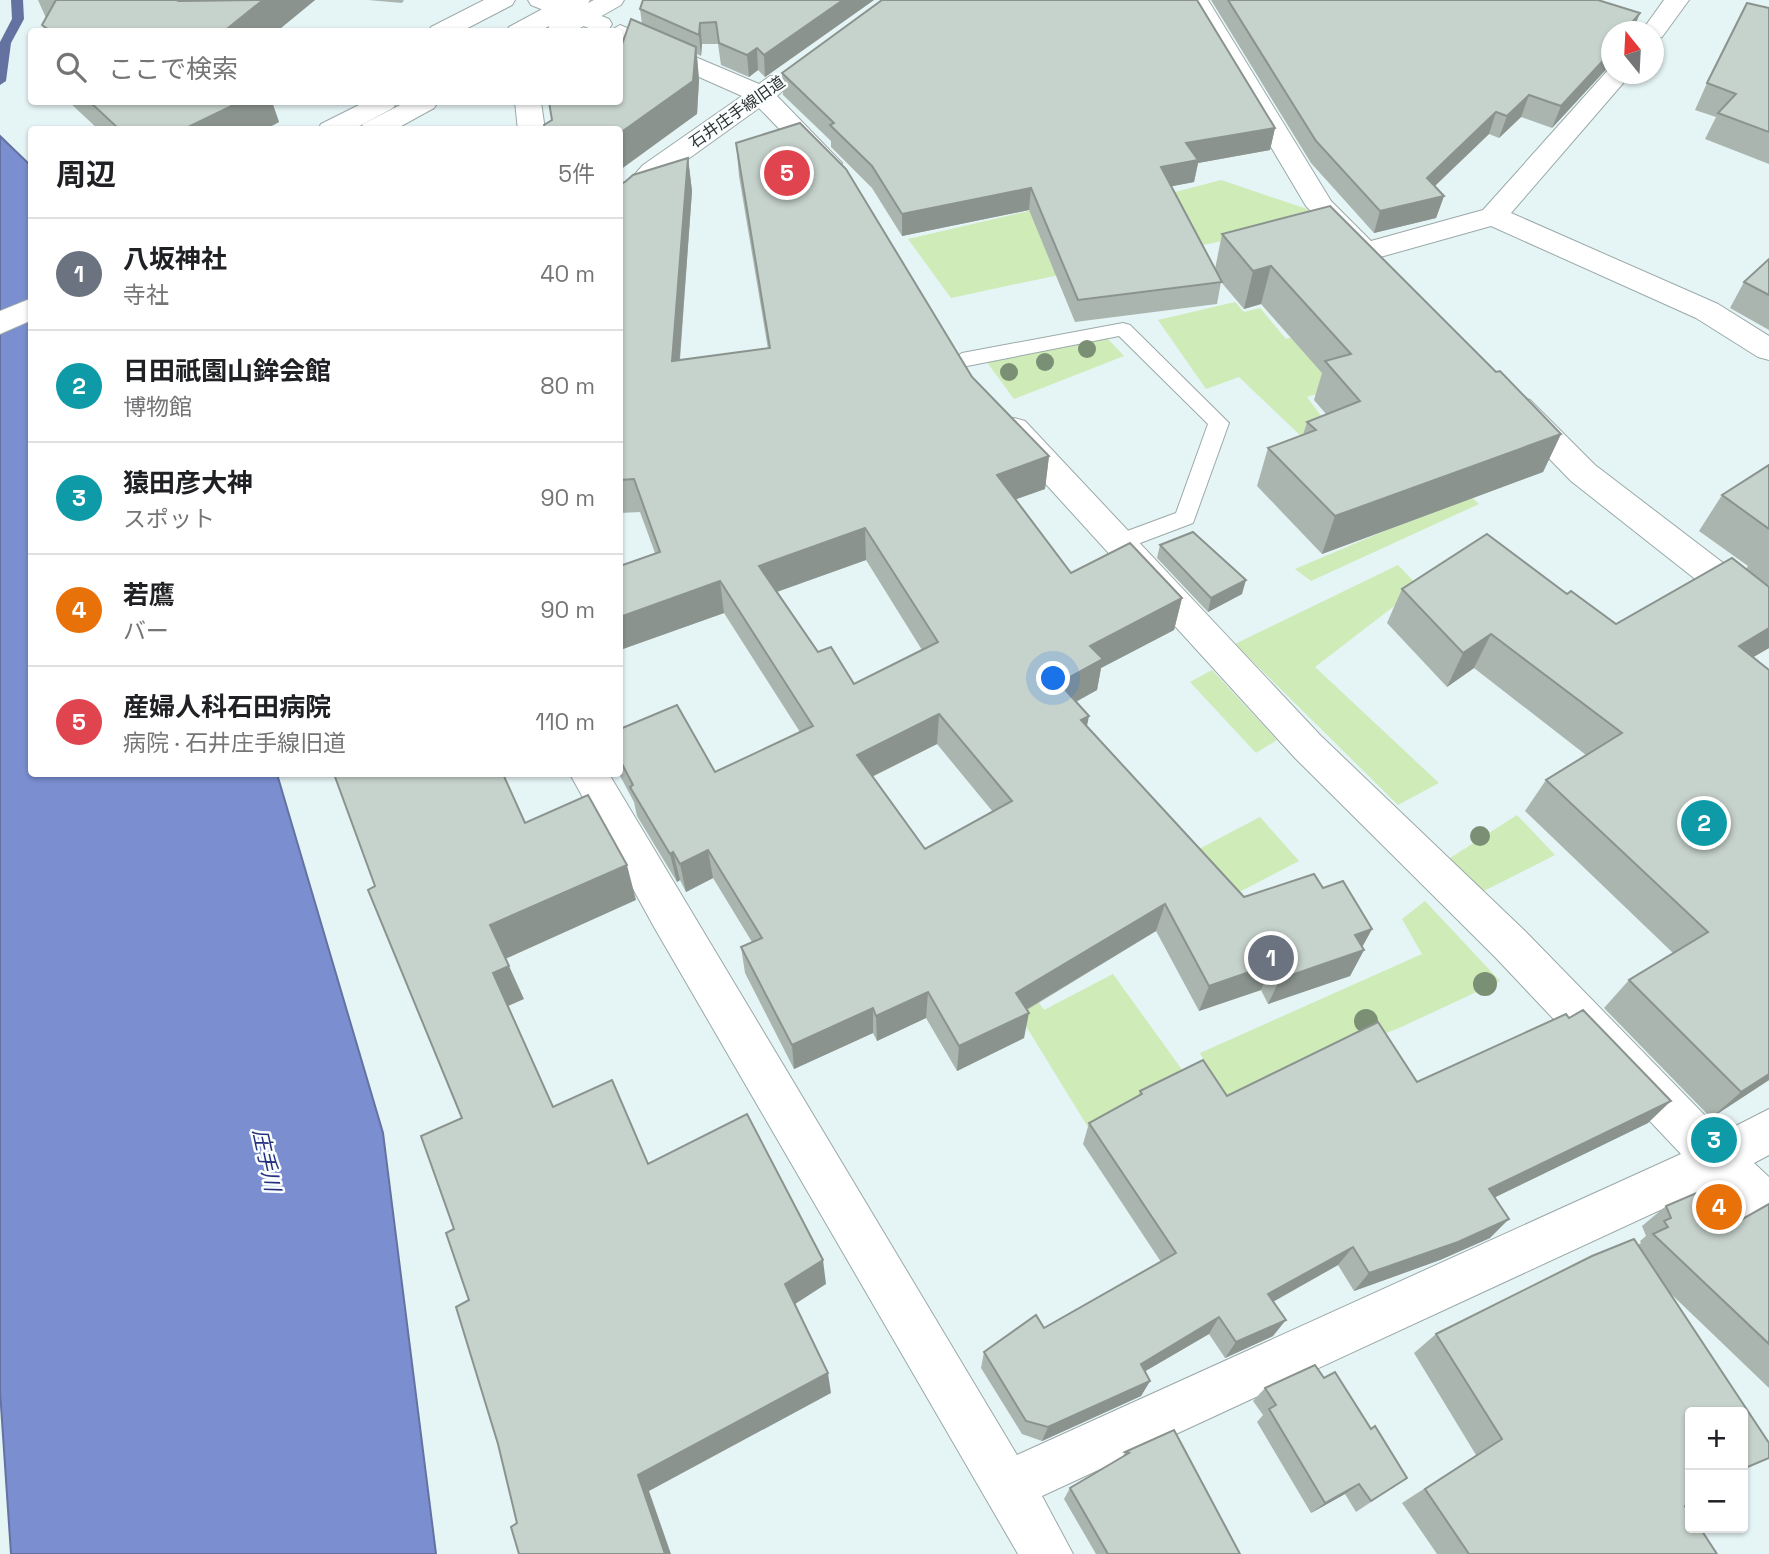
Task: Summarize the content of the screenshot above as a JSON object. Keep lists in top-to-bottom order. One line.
{"streets":{"street":["石井庄手線旧道"]},"water":["庄手川"],"north":"top","page":{"search":"ここで検索","heading":["周辺","5件"],"pins":["5","2","1","3","4"],"list":[{"mark":"1","name":"八坂神社","note":"寺社","value":"40 m"},{"mark":"2","name":"日田祇園山鉾会館","note":"博物館","value":"80 m"},{"mark":"3","name":"猿田彦大神","note":"スポット","value":"90 m"},{"mark":"4","name":"若鷹","note":"バー","value":"90 m"},{"mark":"5","name":"産婦人科石田病院","note":"病院 · 石井庄手線旧道","value":"110 m"}],"map_buttons":["+","−"]}}
